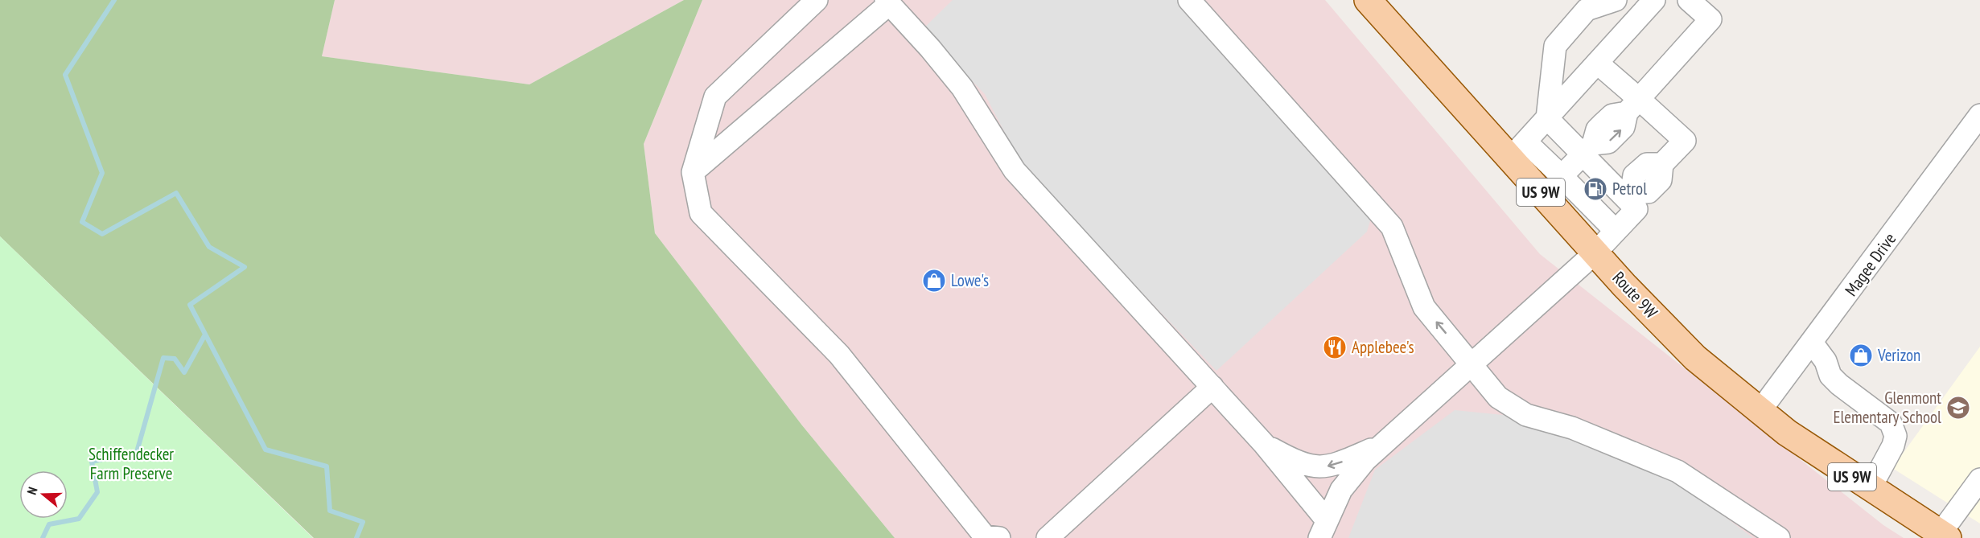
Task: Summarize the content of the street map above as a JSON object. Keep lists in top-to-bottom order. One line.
{"streets":{"main road":["US 9W","Route 9W"],"street":["Magee Drive"]},"crossings":[["Magee Drive","Route 9W"]],"parks":["Schiffendecker Farm Preserve"],"places":{"fuel station":["Petrol"],"shop":["Lowe's","Verizon"],"restaurant":["Applebee's"],"school or university":["Glenmont Elementary School"]},"north":"left"}
